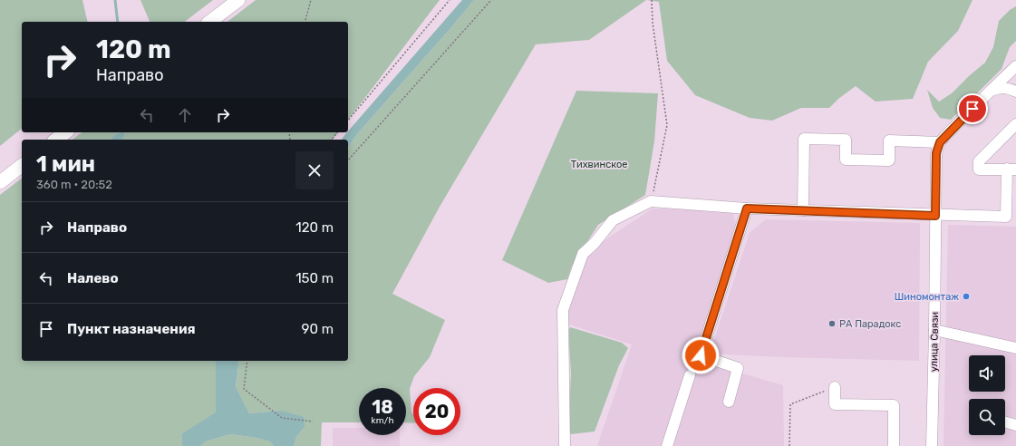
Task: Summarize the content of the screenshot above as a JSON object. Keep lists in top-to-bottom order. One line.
{"streets":{"street":["улица Связи"]},"parks":["Тихвинское"],"places":["Шиномонтаж","РА Парадокс"],"page":{"turn":["120 m","Направо"],"heading":["1 мин","360 m · 20:52"],"list":[{"name":"Направо","value":"120 m"},{"name":"Налево","value":"150 m"},{"name":"Пункт назначения","value":"90 m"}],"speed":"18 km/h","limit":"20"}}
